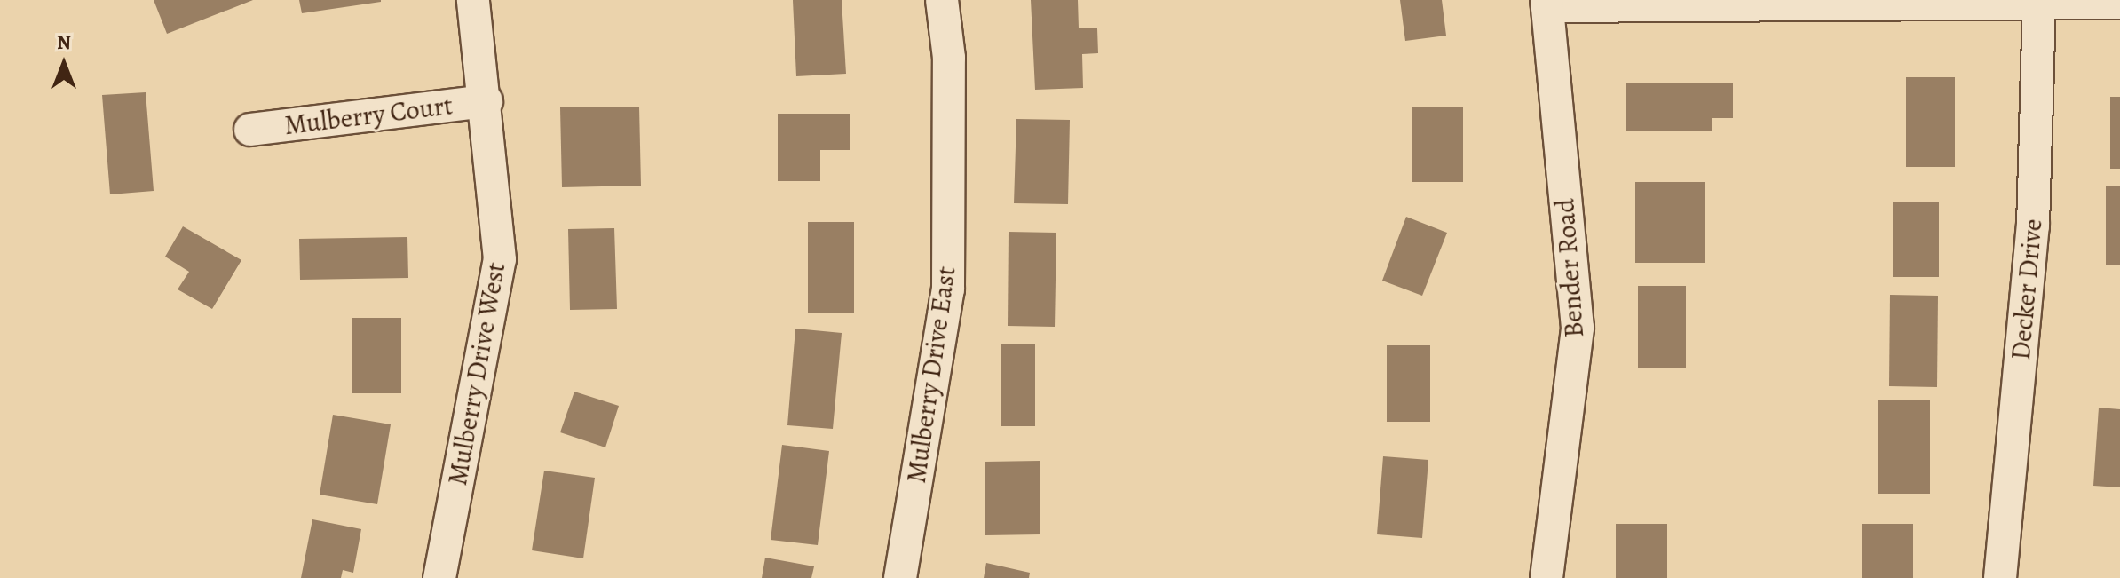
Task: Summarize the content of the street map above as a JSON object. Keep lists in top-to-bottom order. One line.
{"streets":{"street":["Mulberry Court","Bender Road","Decker Drive","Mulberry Drive West","Mulberry Drive East"]},"crossings":[["Mulberry Court","Mulberry Drive West"]],"north":"top"}
